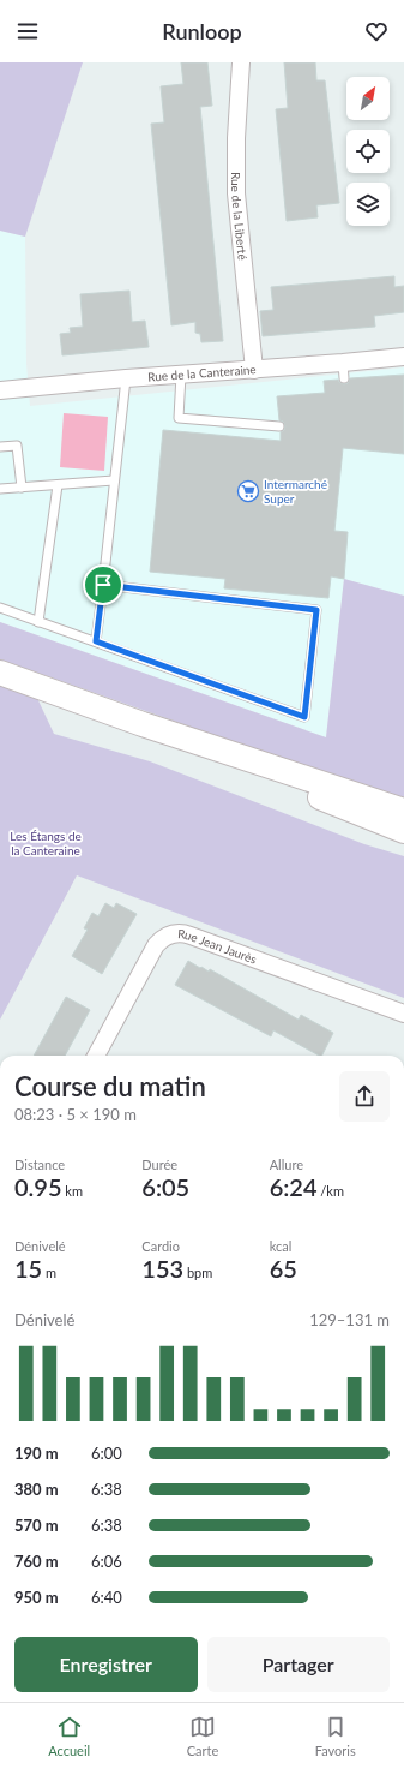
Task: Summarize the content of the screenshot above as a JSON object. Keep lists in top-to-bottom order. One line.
{"streets":{"street":["Rue de la Liberté","Rue de la Canteraine","Rue Jean Jaurès"]},"crossings":[["Rue de la Liberté","Rue de la Canteraine"]],"parks":["Les Étangs de la Canteraine"],"places":{"supermarket":["Intermarché Super"]},"north":"top right","page":{"header":"Runloop","heading":["Course du matin","08:23 · 5 × 190 m"],"stats":[["Distance","0.95 km"],["Durée","6:05"],["Allure","6:24 /km"],["Dénivelé","15 m"],["Cardio","153 bpm"],["kcal","65"]],"chart":["Dénivelé","129–131 m"],"list":[{"name":"190 m","note":"6:00"},{"name":"380 m","note":"6:38"},{"name":"570 m","note":"6:38"},{"name":"760 m","note":"6:06"},{"name":"950 m","note":"6:40"}],"buttons":["Enregistrer","Partager"],"tabs":["Accueil","Carte","Favoris"]}}
